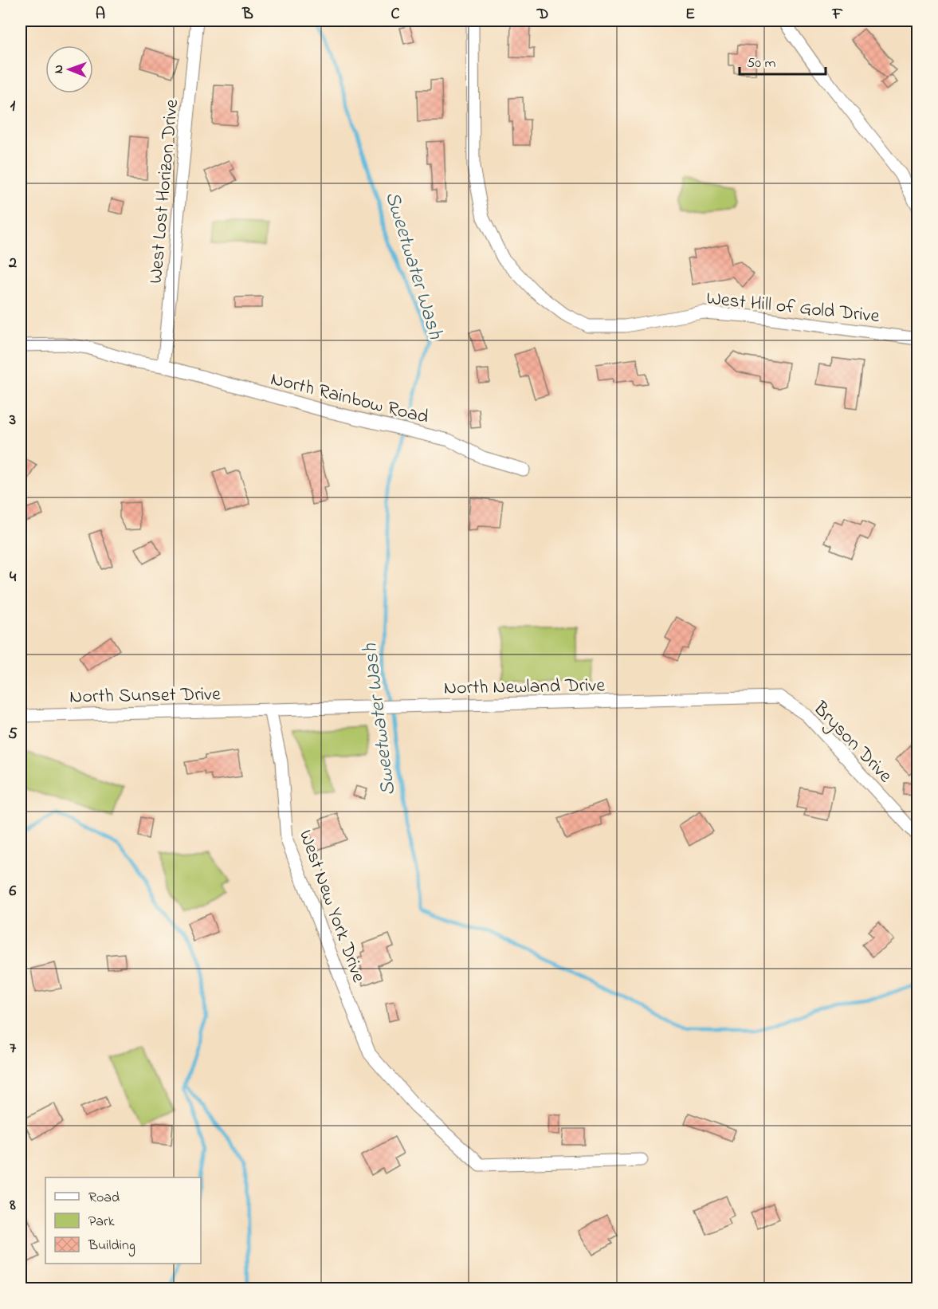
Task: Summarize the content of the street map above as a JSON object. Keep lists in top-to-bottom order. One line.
{"streets":{"street":["West Lost Horizon Drive","West Hill of Gold Drive","North Rainbow Road","North Newland Drive","North Sunset Drive","Bryson Drive","West New York Drive"]},"crossings":[["West Lost Horizon Drive","North Rainbow Road"],["North Newland Drive","North Sunset Drive"],["North Newland Drive","Bryson Drive"],["North Newland Drive","West New York Drive"],["North Sunset Drive","West New York Drive"]],"water":["Sweetwater Wash"],"legend":["Road","Park","Building"],"scale_bar":"50 m","north":"left","grid":{"columns":["A","B","C","D","E","F"],"rows":["1","2","3","4","5","6","7","8"]}}
